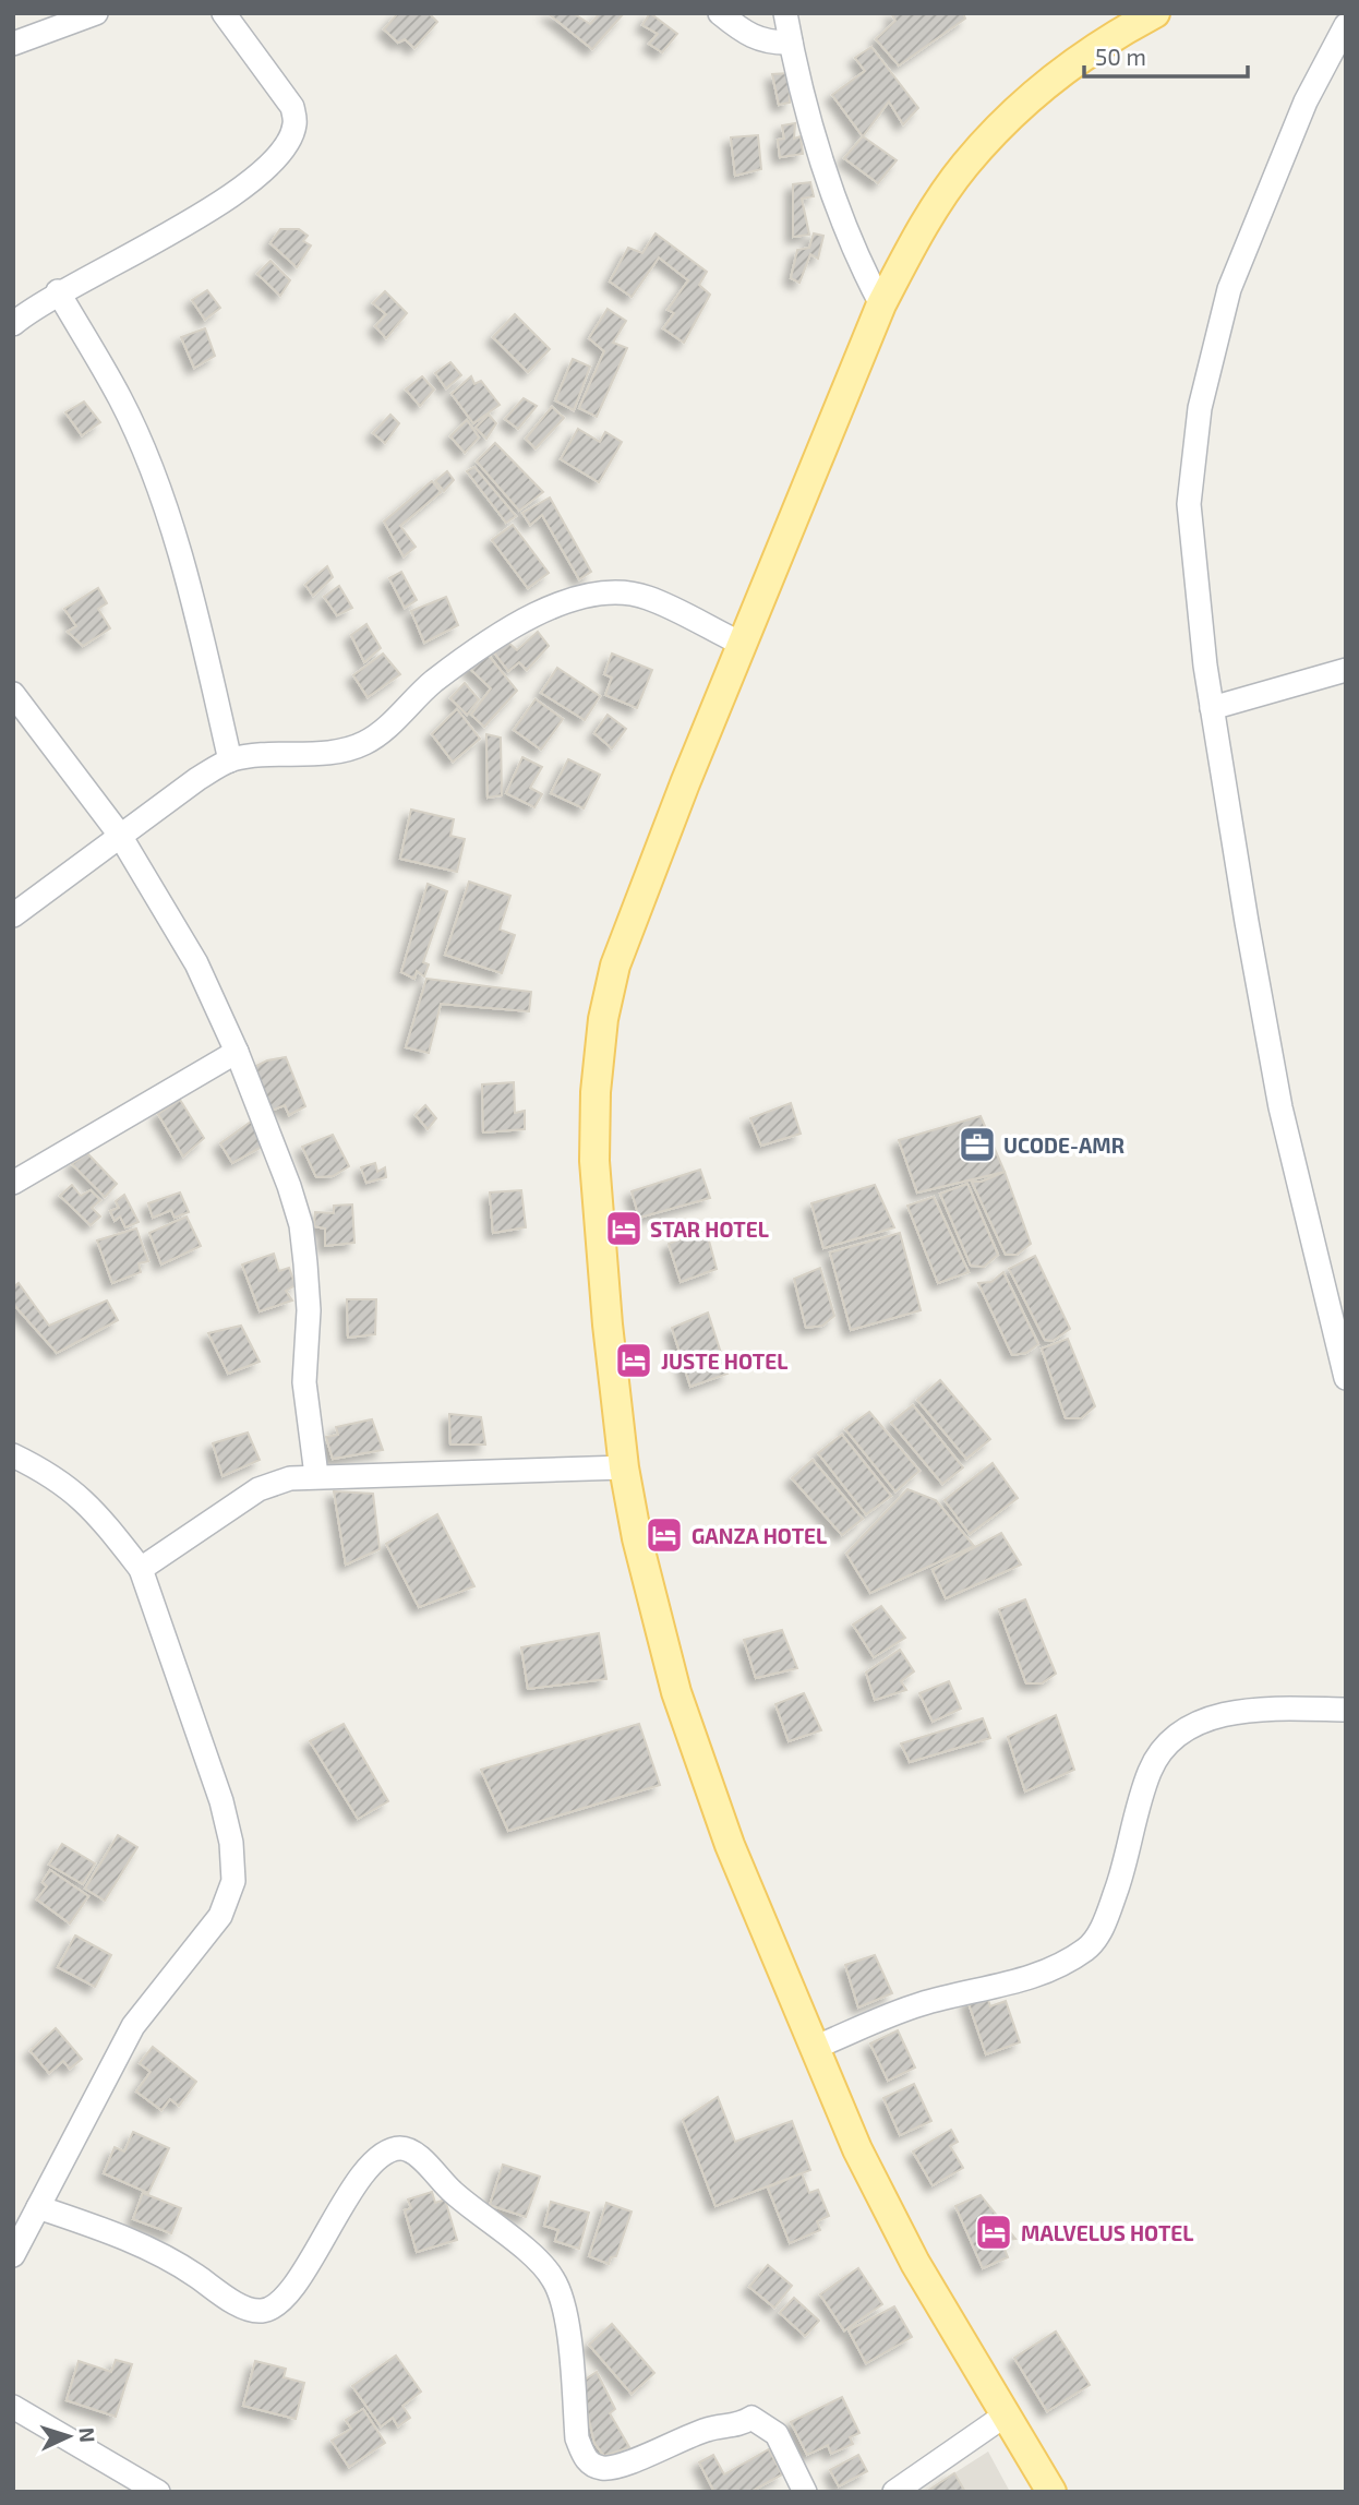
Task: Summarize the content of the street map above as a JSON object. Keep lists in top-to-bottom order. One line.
{"places":{"office":["UCODE-AMR"],"hotel":["STAR HOTEL","JUSTE HOTEL","GANZA HOTEL","MALVELUS HOTEL"]},"scale_bar":"50 m","north":"right"}
